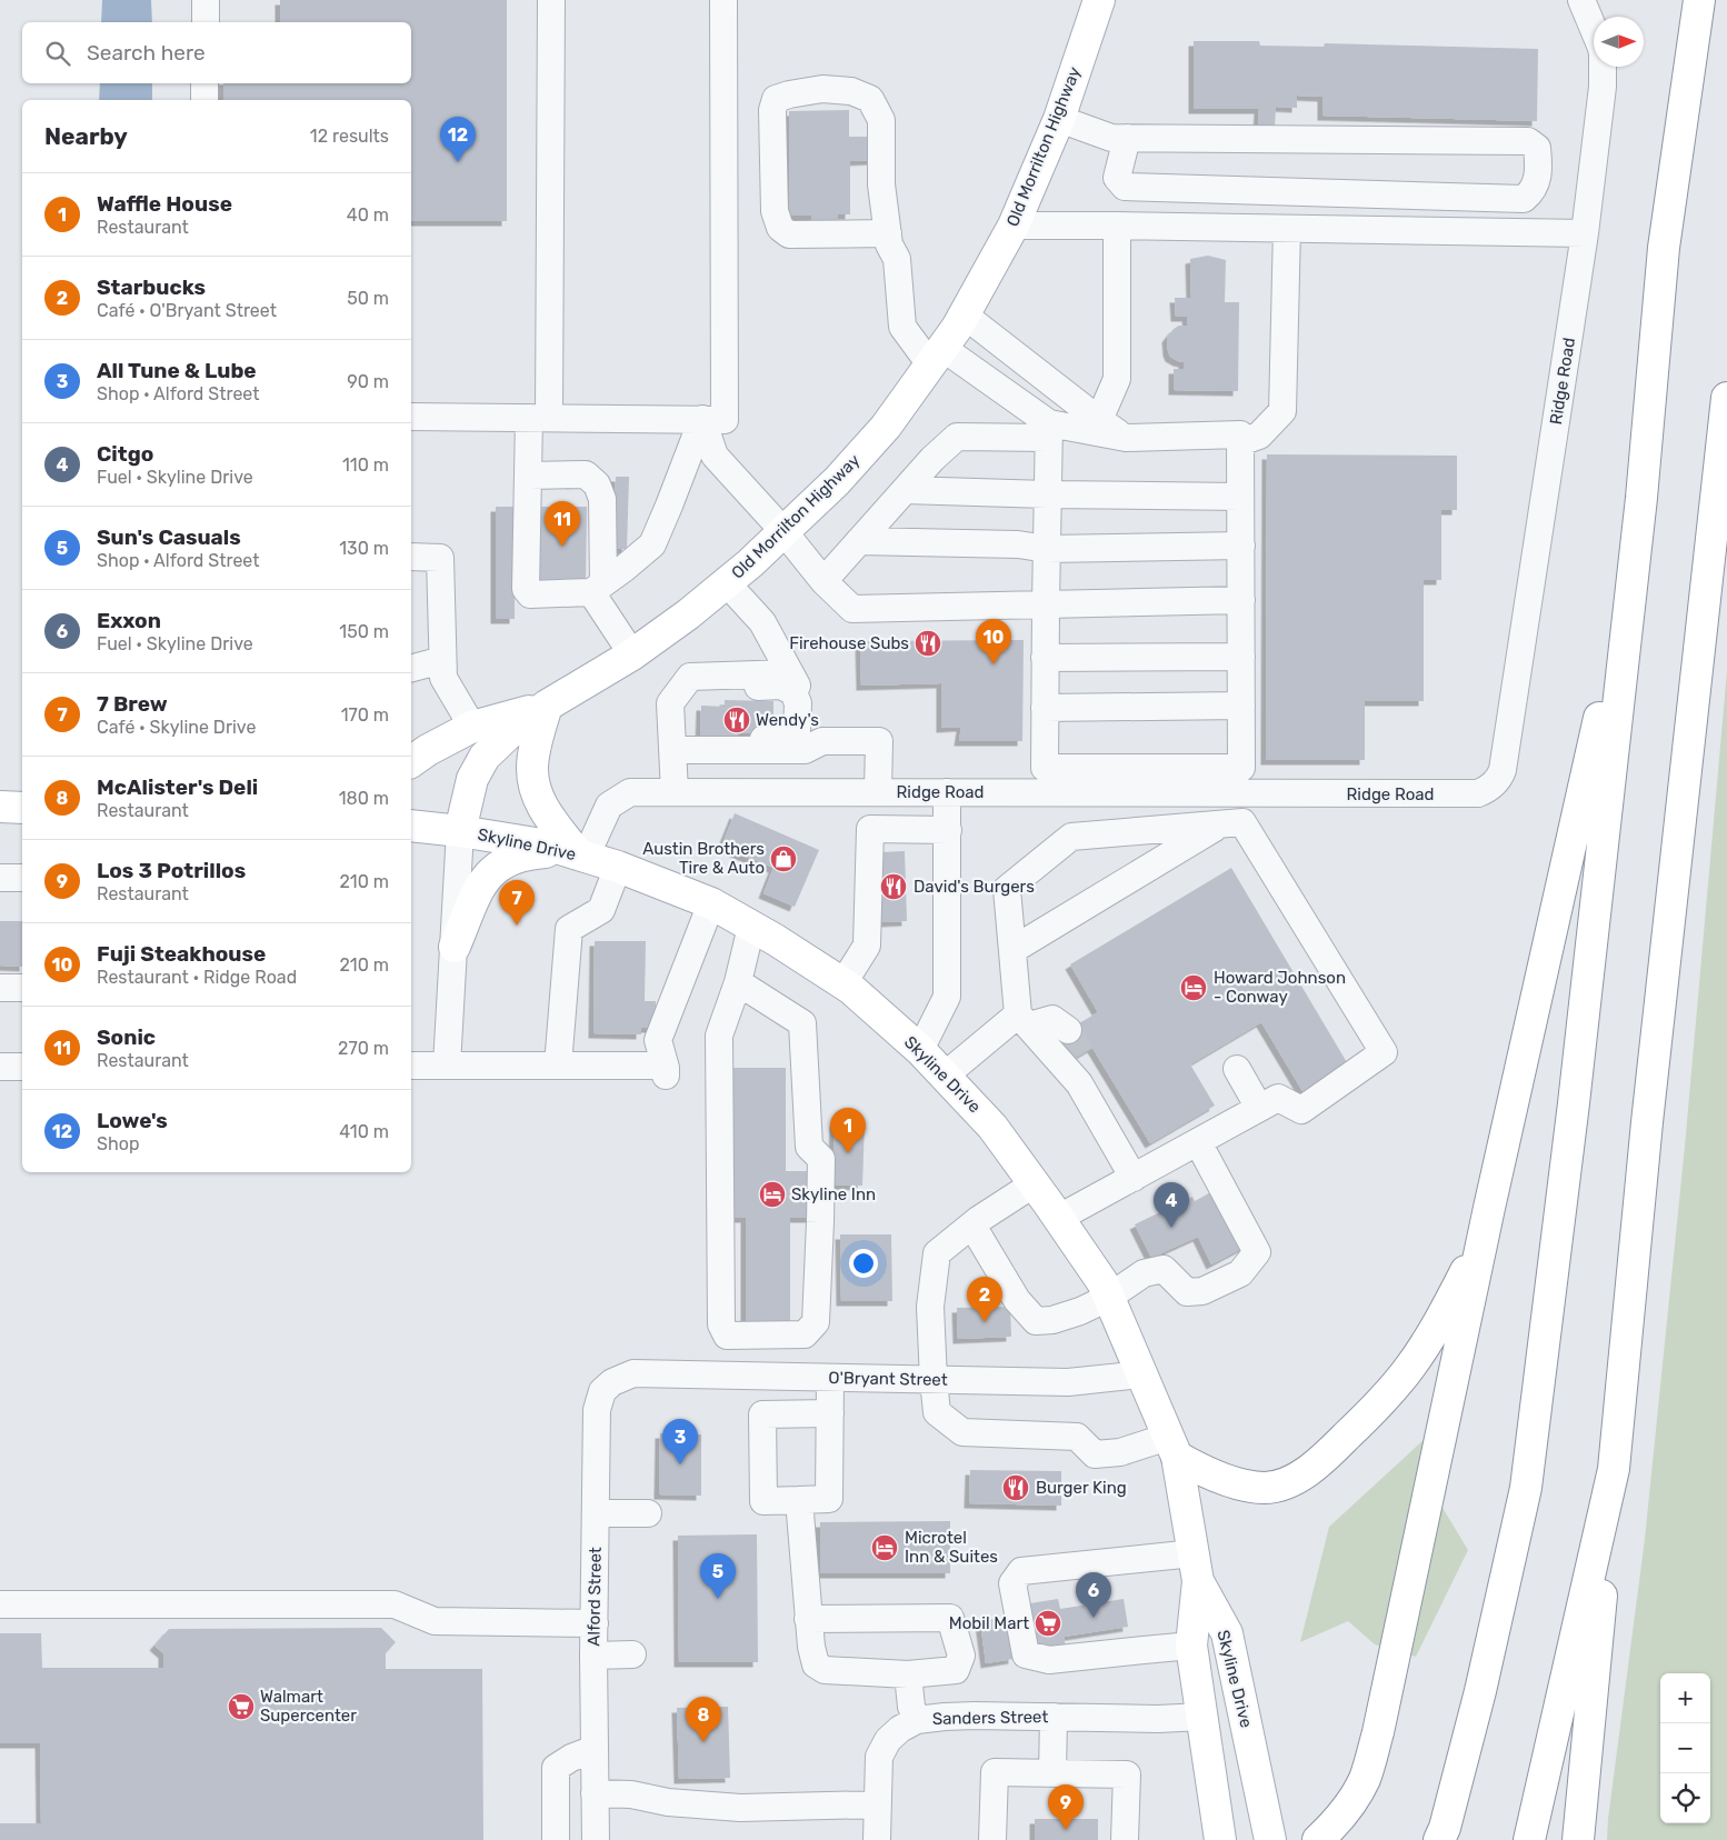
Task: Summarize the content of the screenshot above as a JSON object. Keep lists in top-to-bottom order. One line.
{"streets":{"main road":["Old Morrilton Highway","Skyline Drive"],"street":["Ridge Road","O'Bryant Street","Alford Street","Sanders Street"]},"crossings":[["Old Morrilton Highway","Skyline Drive"],["Ridge Road","Skyline Drive"],["Skyline Drive","O'Bryant Street"],["Skyline Drive","Sanders Street"],["O'Bryant Street","Alford Street"]],"places":{"restaurant":["Firehouse Subs","Wendy's","David's Burgers","Burger King"],"shop":["Austin Brothers Tire & Auto"],"hotel":["Howard Johnson - Conway","Skyline Inn","Microtel Inn & Suites"],"supermarket":["Mobil Mart","Walmart Supercenter"]},"north":"right","page":{"search":"Search here","heading":["Nearby","12 results"],"pins":["12","11","10","7","1","4","2","3","5","6","8","9"],"list":[{"mark":"1","name":"Waffle House","note":"Restaurant","value":"40 m"},{"mark":"2","name":"Starbucks","note":"Café · O'Bryant Street","value":"50 m"},{"mark":"3","name":"All Tune & Lube","note":"Shop · Alford Street","value":"90 m"},{"mark":"4","name":"Citgo","note":"Fuel · Skyline Drive","value":"110 m"},{"mark":"5","name":"Sun's Casuals","note":"Shop · Alford Street","value":"130 m"},{"mark":"6","name":"Exxon","note":"Fuel · Skyline Drive","value":"150 m"},{"mark":"7","name":"7 Brew","note":"Café · Skyline Drive","value":"170 m"},{"mark":"8","name":"McAlister's Deli","note":"Restaurant","value":"180 m"},{"mark":"9","name":"Los 3 Potrillos","note":"Restaurant","value":"210 m"},{"mark":"10","name":"Fuji Steakhouse","note":"Restaurant · Ridge Road","value":"210 m"},{"mark":"11","name":"Sonic","note":"Restaurant","value":"270 m"},{"mark":"12","name":"Lowe's","note":"Shop","value":"410 m"}],"map_buttons":["+","−"]}}
